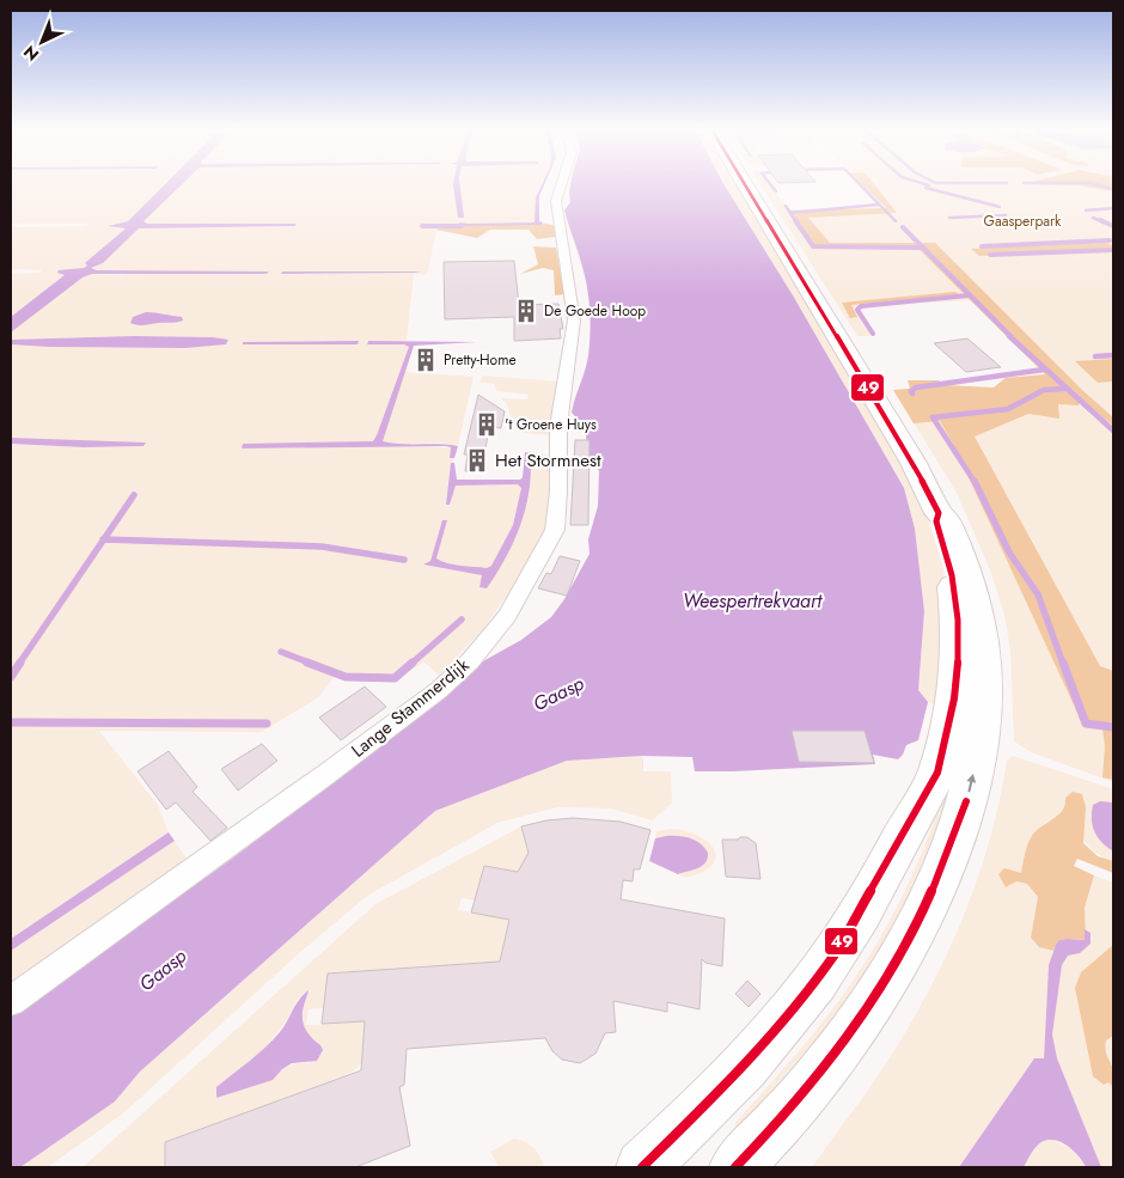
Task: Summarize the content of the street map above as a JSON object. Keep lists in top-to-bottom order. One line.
{"streets":{"street":["Lange Stammerdijk"]},"water":["Weespertrekvaart","Gaasp"],"parks":["Gaasperpark"],"places":{"building":["De Goede Hoop","Pretty-Home","'t Groene Huys","Het Stormnest"]},"lines":["transit line 49"],"north":"bottom left"}
